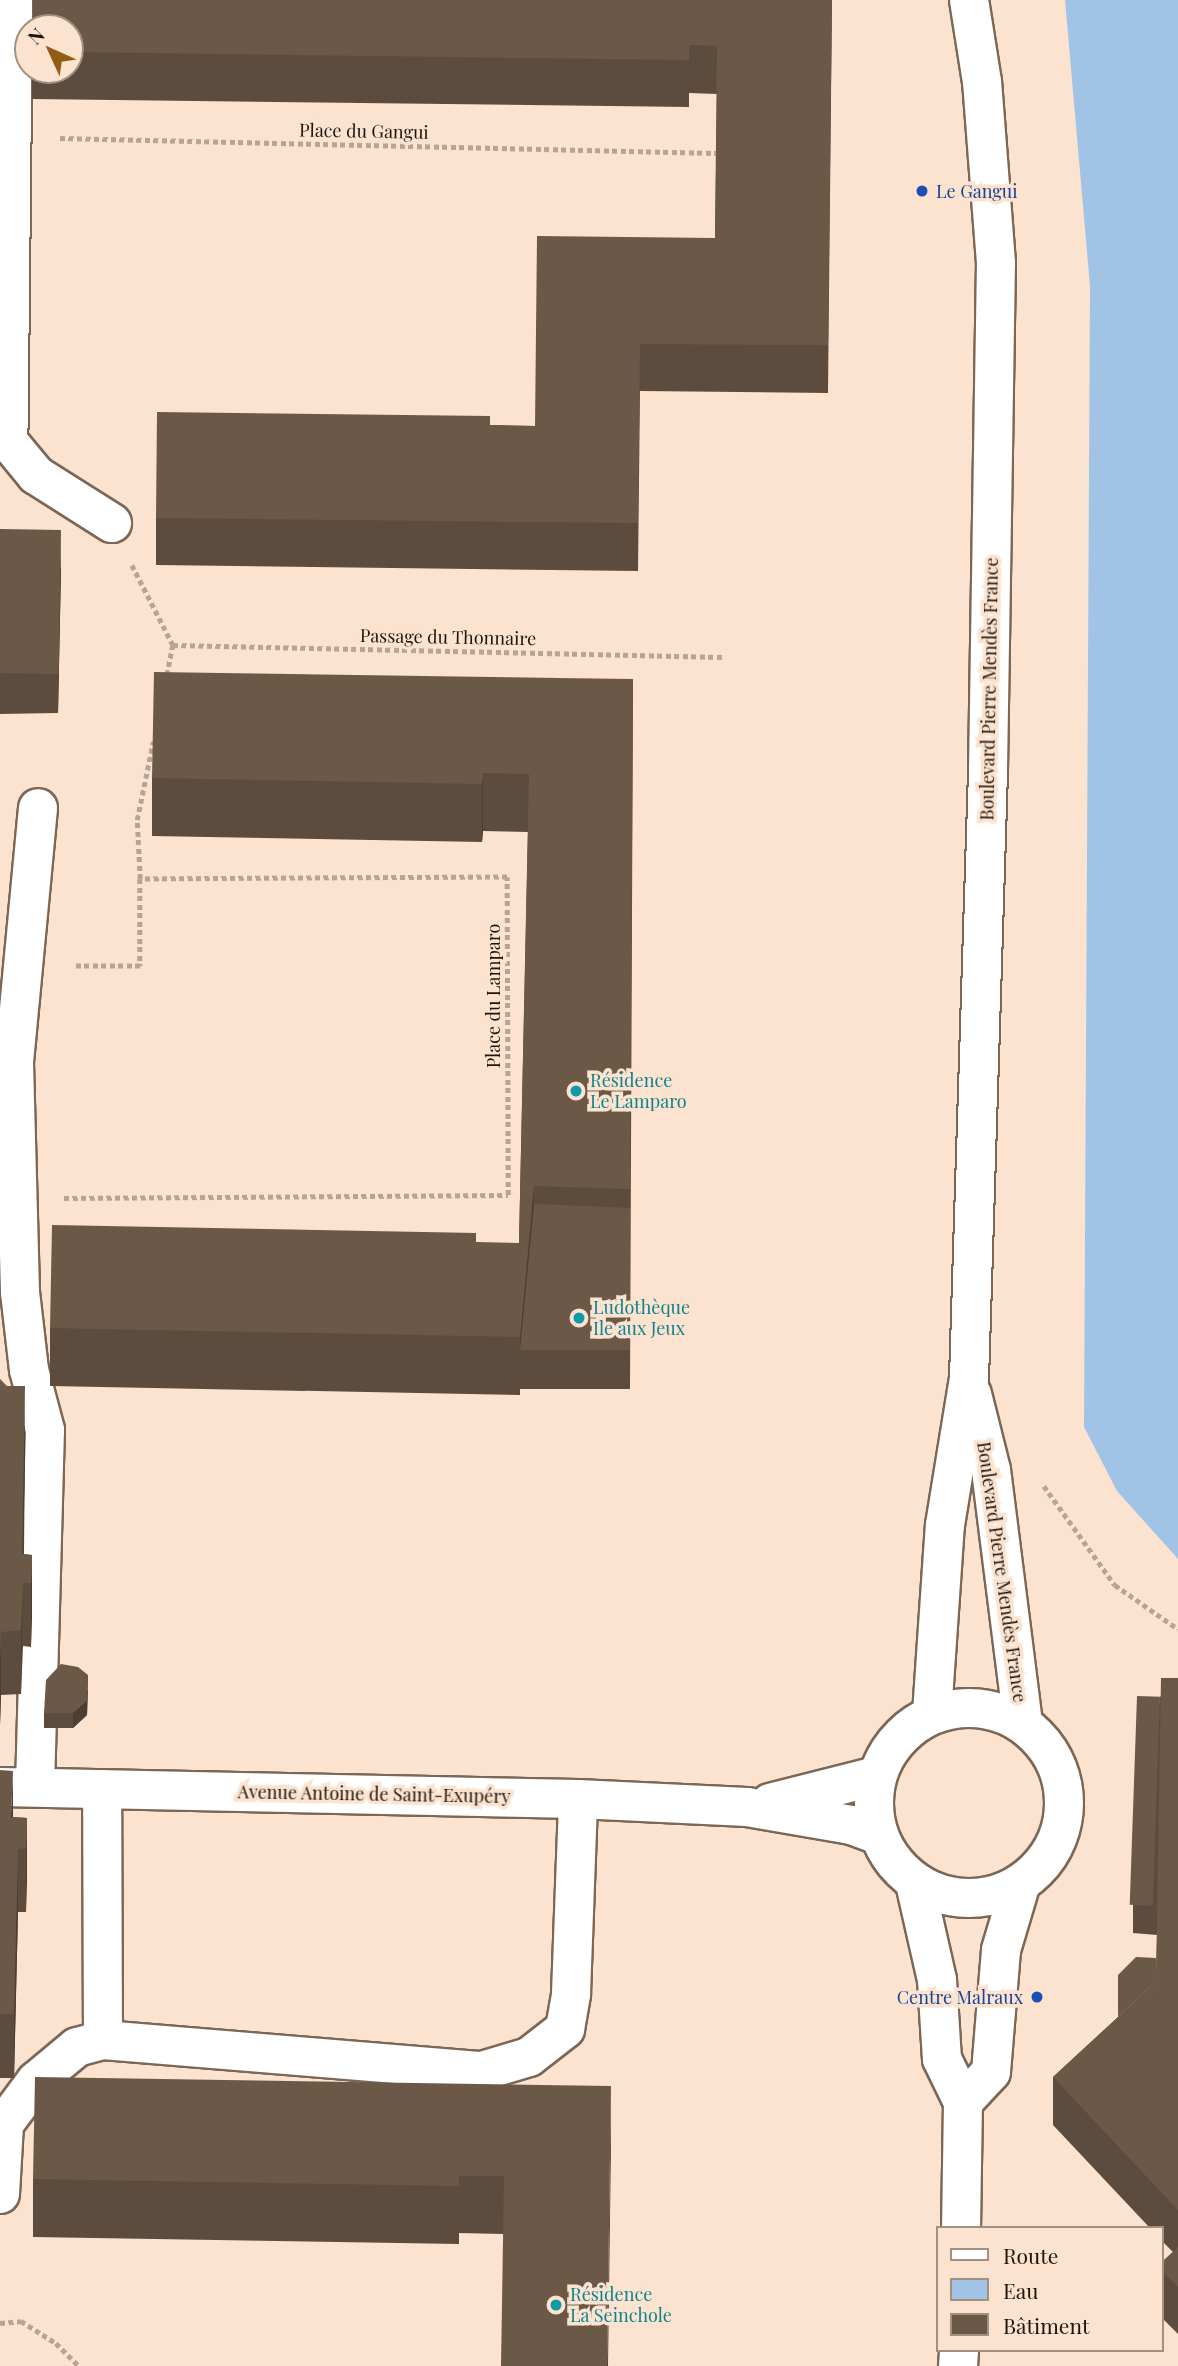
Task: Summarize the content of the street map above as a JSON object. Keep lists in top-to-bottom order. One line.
{"streets":{"street":["Boulevard Pierre Mendès France","Avenue Antoine de Saint-Exupéry"],"path":["Place du Gangui","Passage du Thonnaire","Place du Lamparo"]},"crossings":[["Boulevard Pierre Mendès France","Avenue Antoine de Saint-Exupéry"]],"places":["Le Gangui","Résidence Le Lamparo","Ludothèque Ile aux Jeux","Centre Malraux","Résidence La Seinchole"],"legend":["Route","Eau","Bâtiment"],"north":"top left"}
